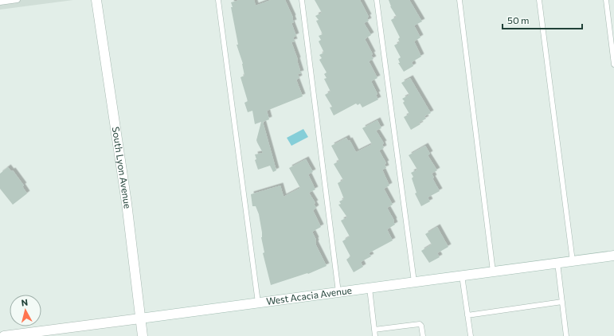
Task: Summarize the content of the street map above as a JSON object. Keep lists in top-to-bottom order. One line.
{"streets":{"street":["South Lyon Avenue","West Acacia Avenue"]},"crossings":[["South Lyon Avenue","West Acacia Avenue"]],"scale_bar":"50 m","north":"top"}
